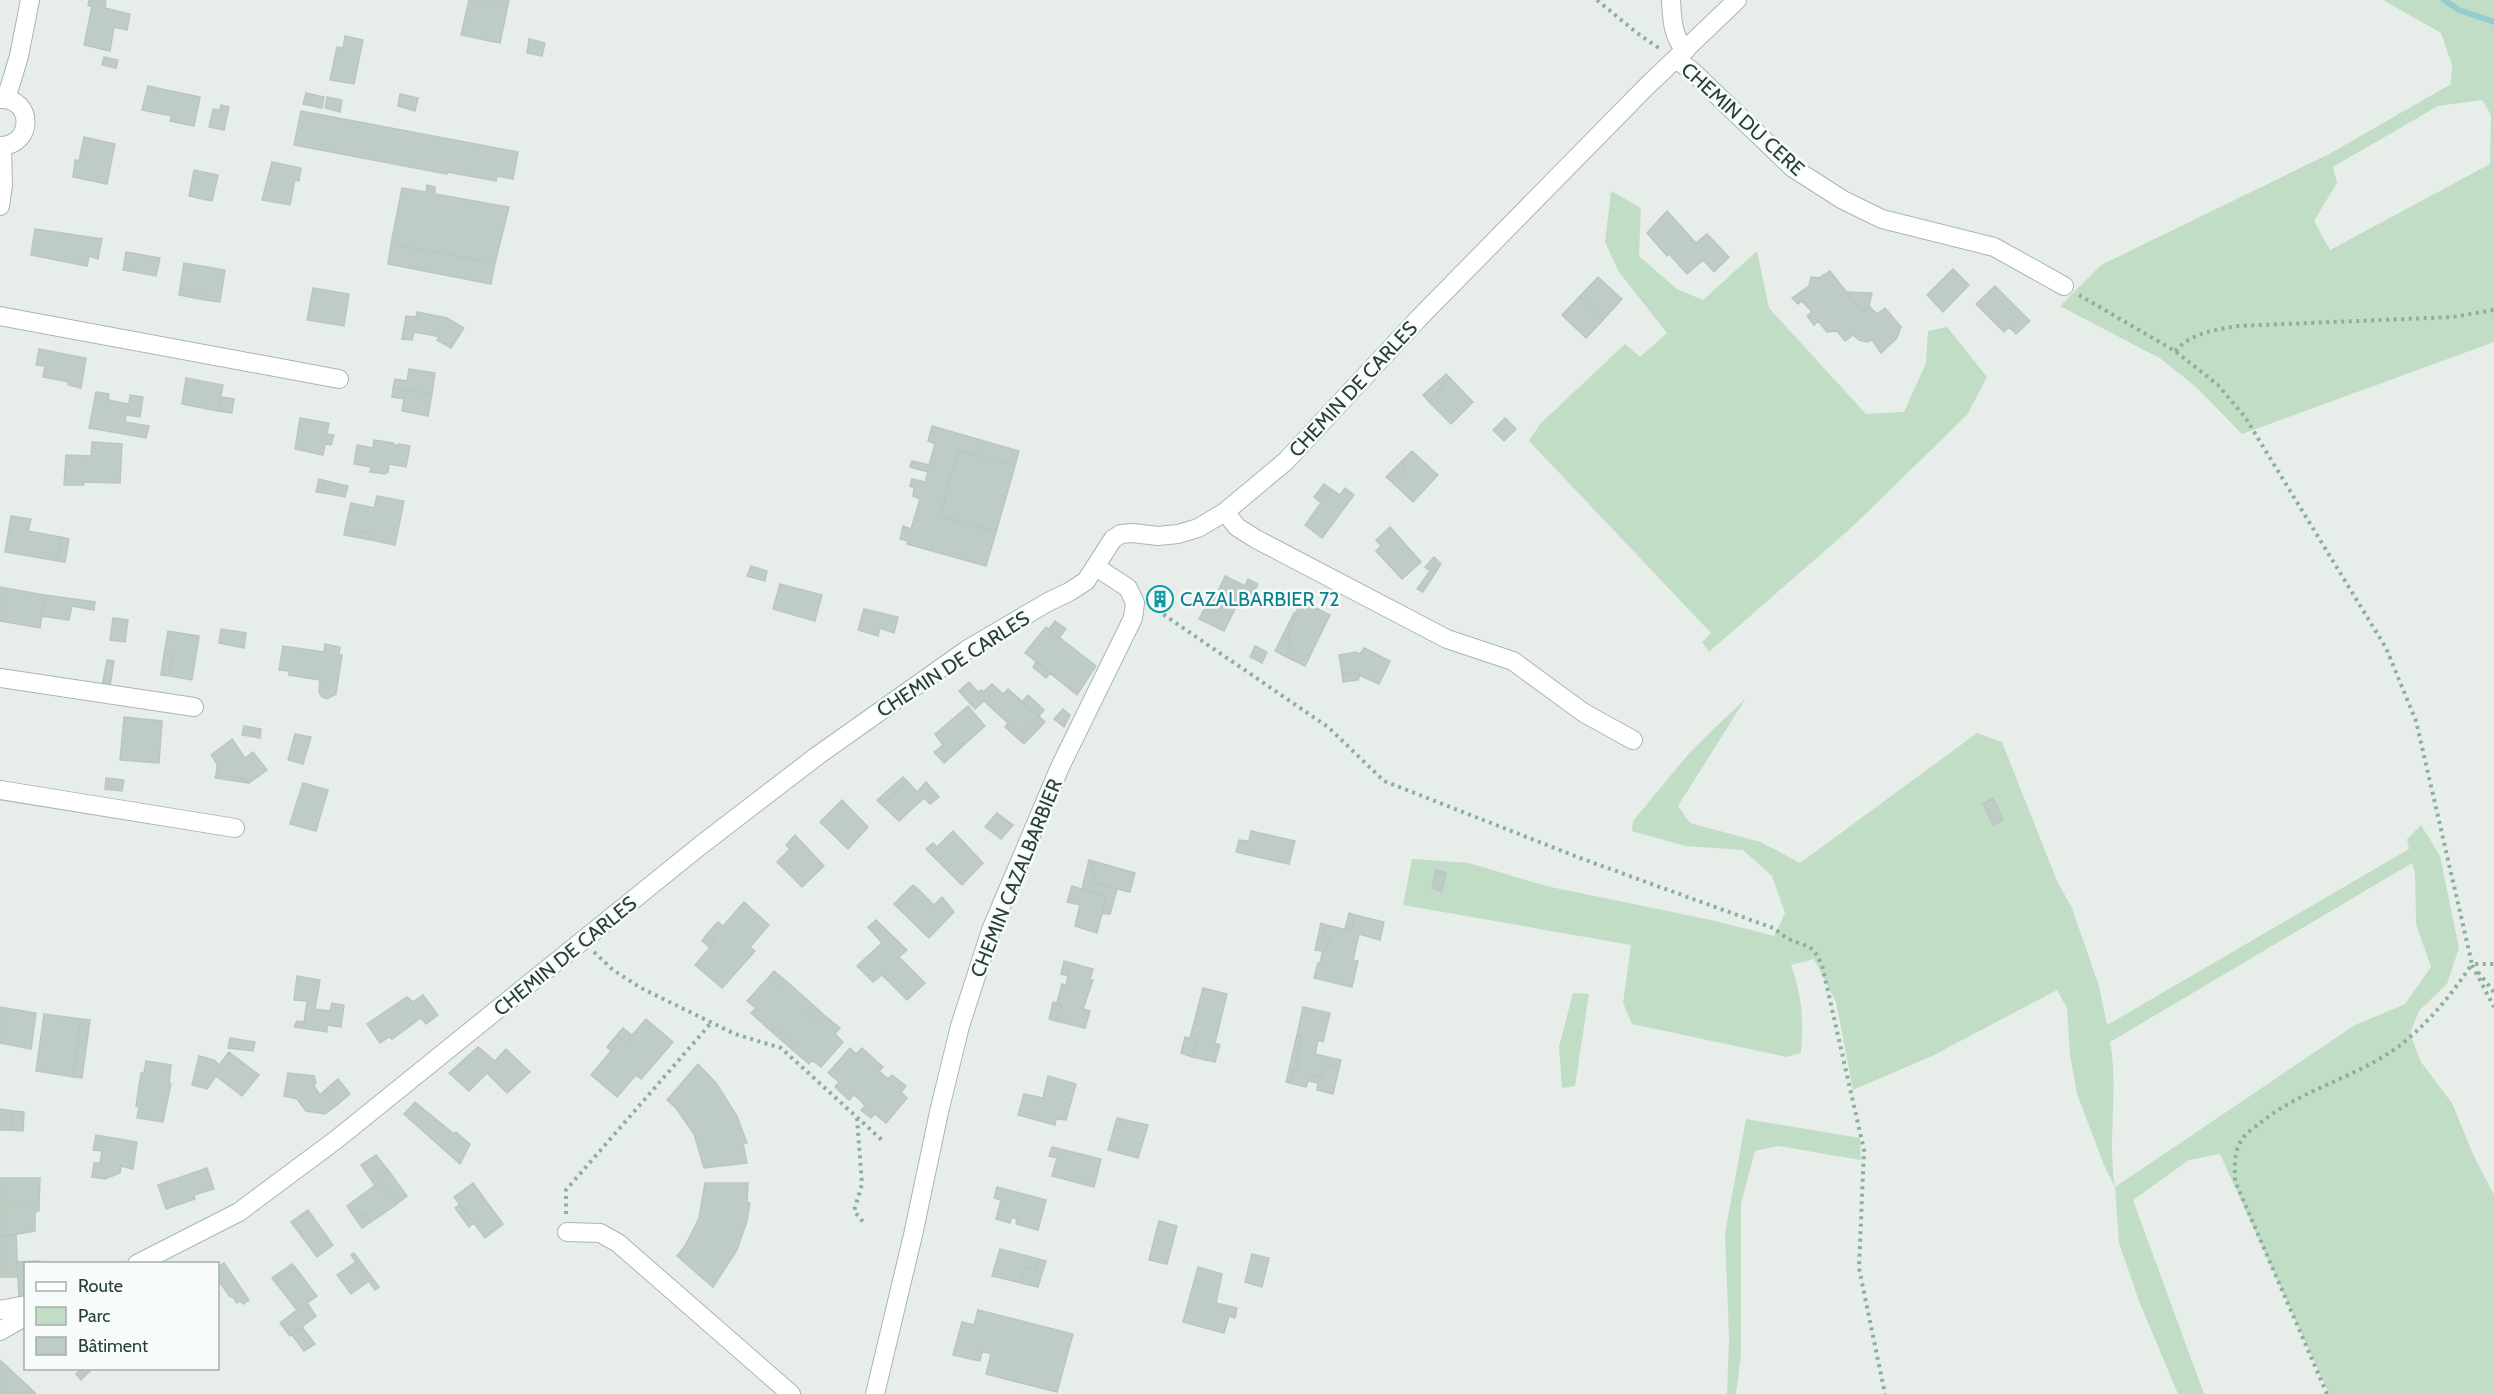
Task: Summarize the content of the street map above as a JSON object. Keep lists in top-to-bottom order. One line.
{"streets":{"street":["CHEMIN DU CERE","CHEMIN DE CARLES","CHEMIN CAZALBARBIER"]},"crossings":[["CHEMIN DU CERE","CHEMIN DE CARLES"]],"places":{"building":["CAZALBARBIER 72"]},"legend":["Route","Parc","Bâtiment"]}
